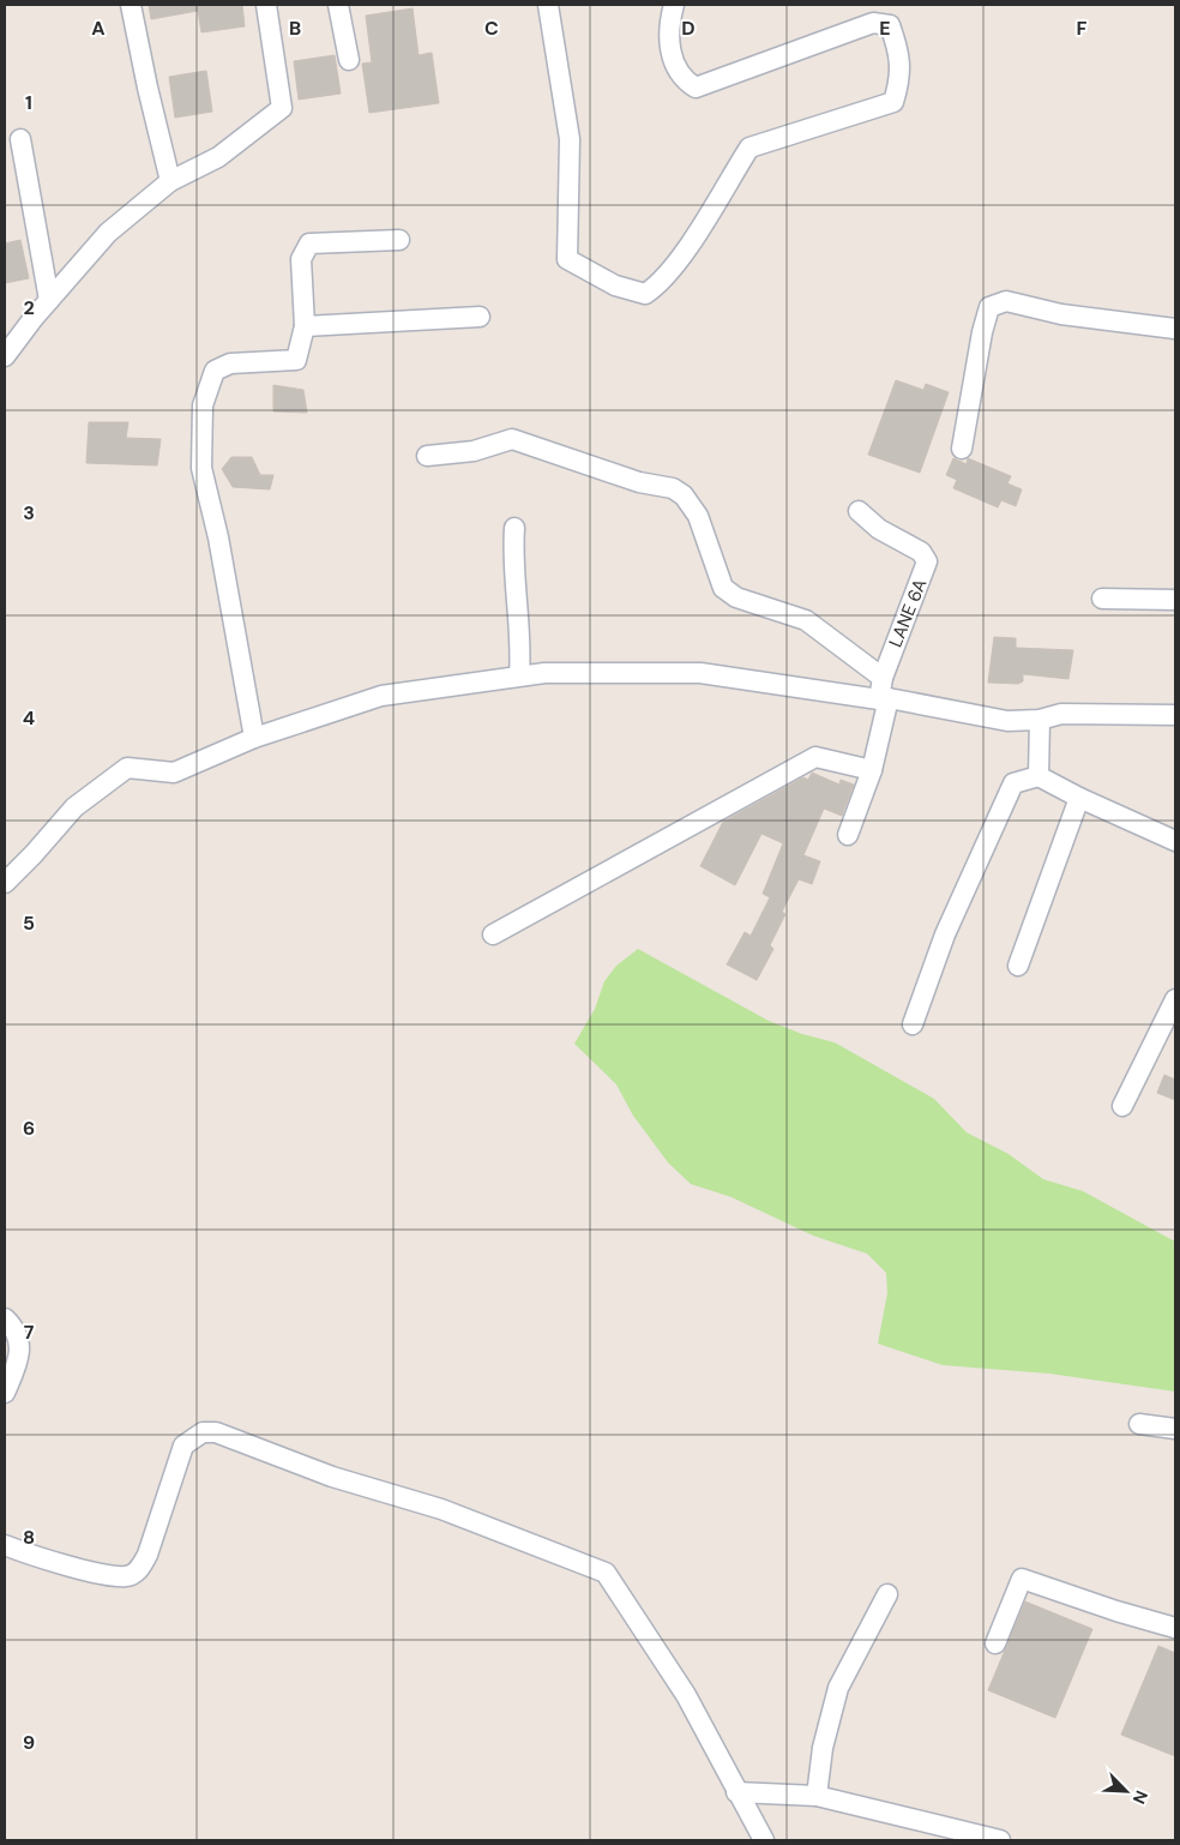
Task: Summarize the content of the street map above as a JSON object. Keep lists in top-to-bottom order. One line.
{"streets":{"street":["LANE 6A"]},"north":"bottom right","grid":{"columns":["A","B","C","D","E","F"],"rows":["1","2","3","4","5","6","7","8","9"]}}
